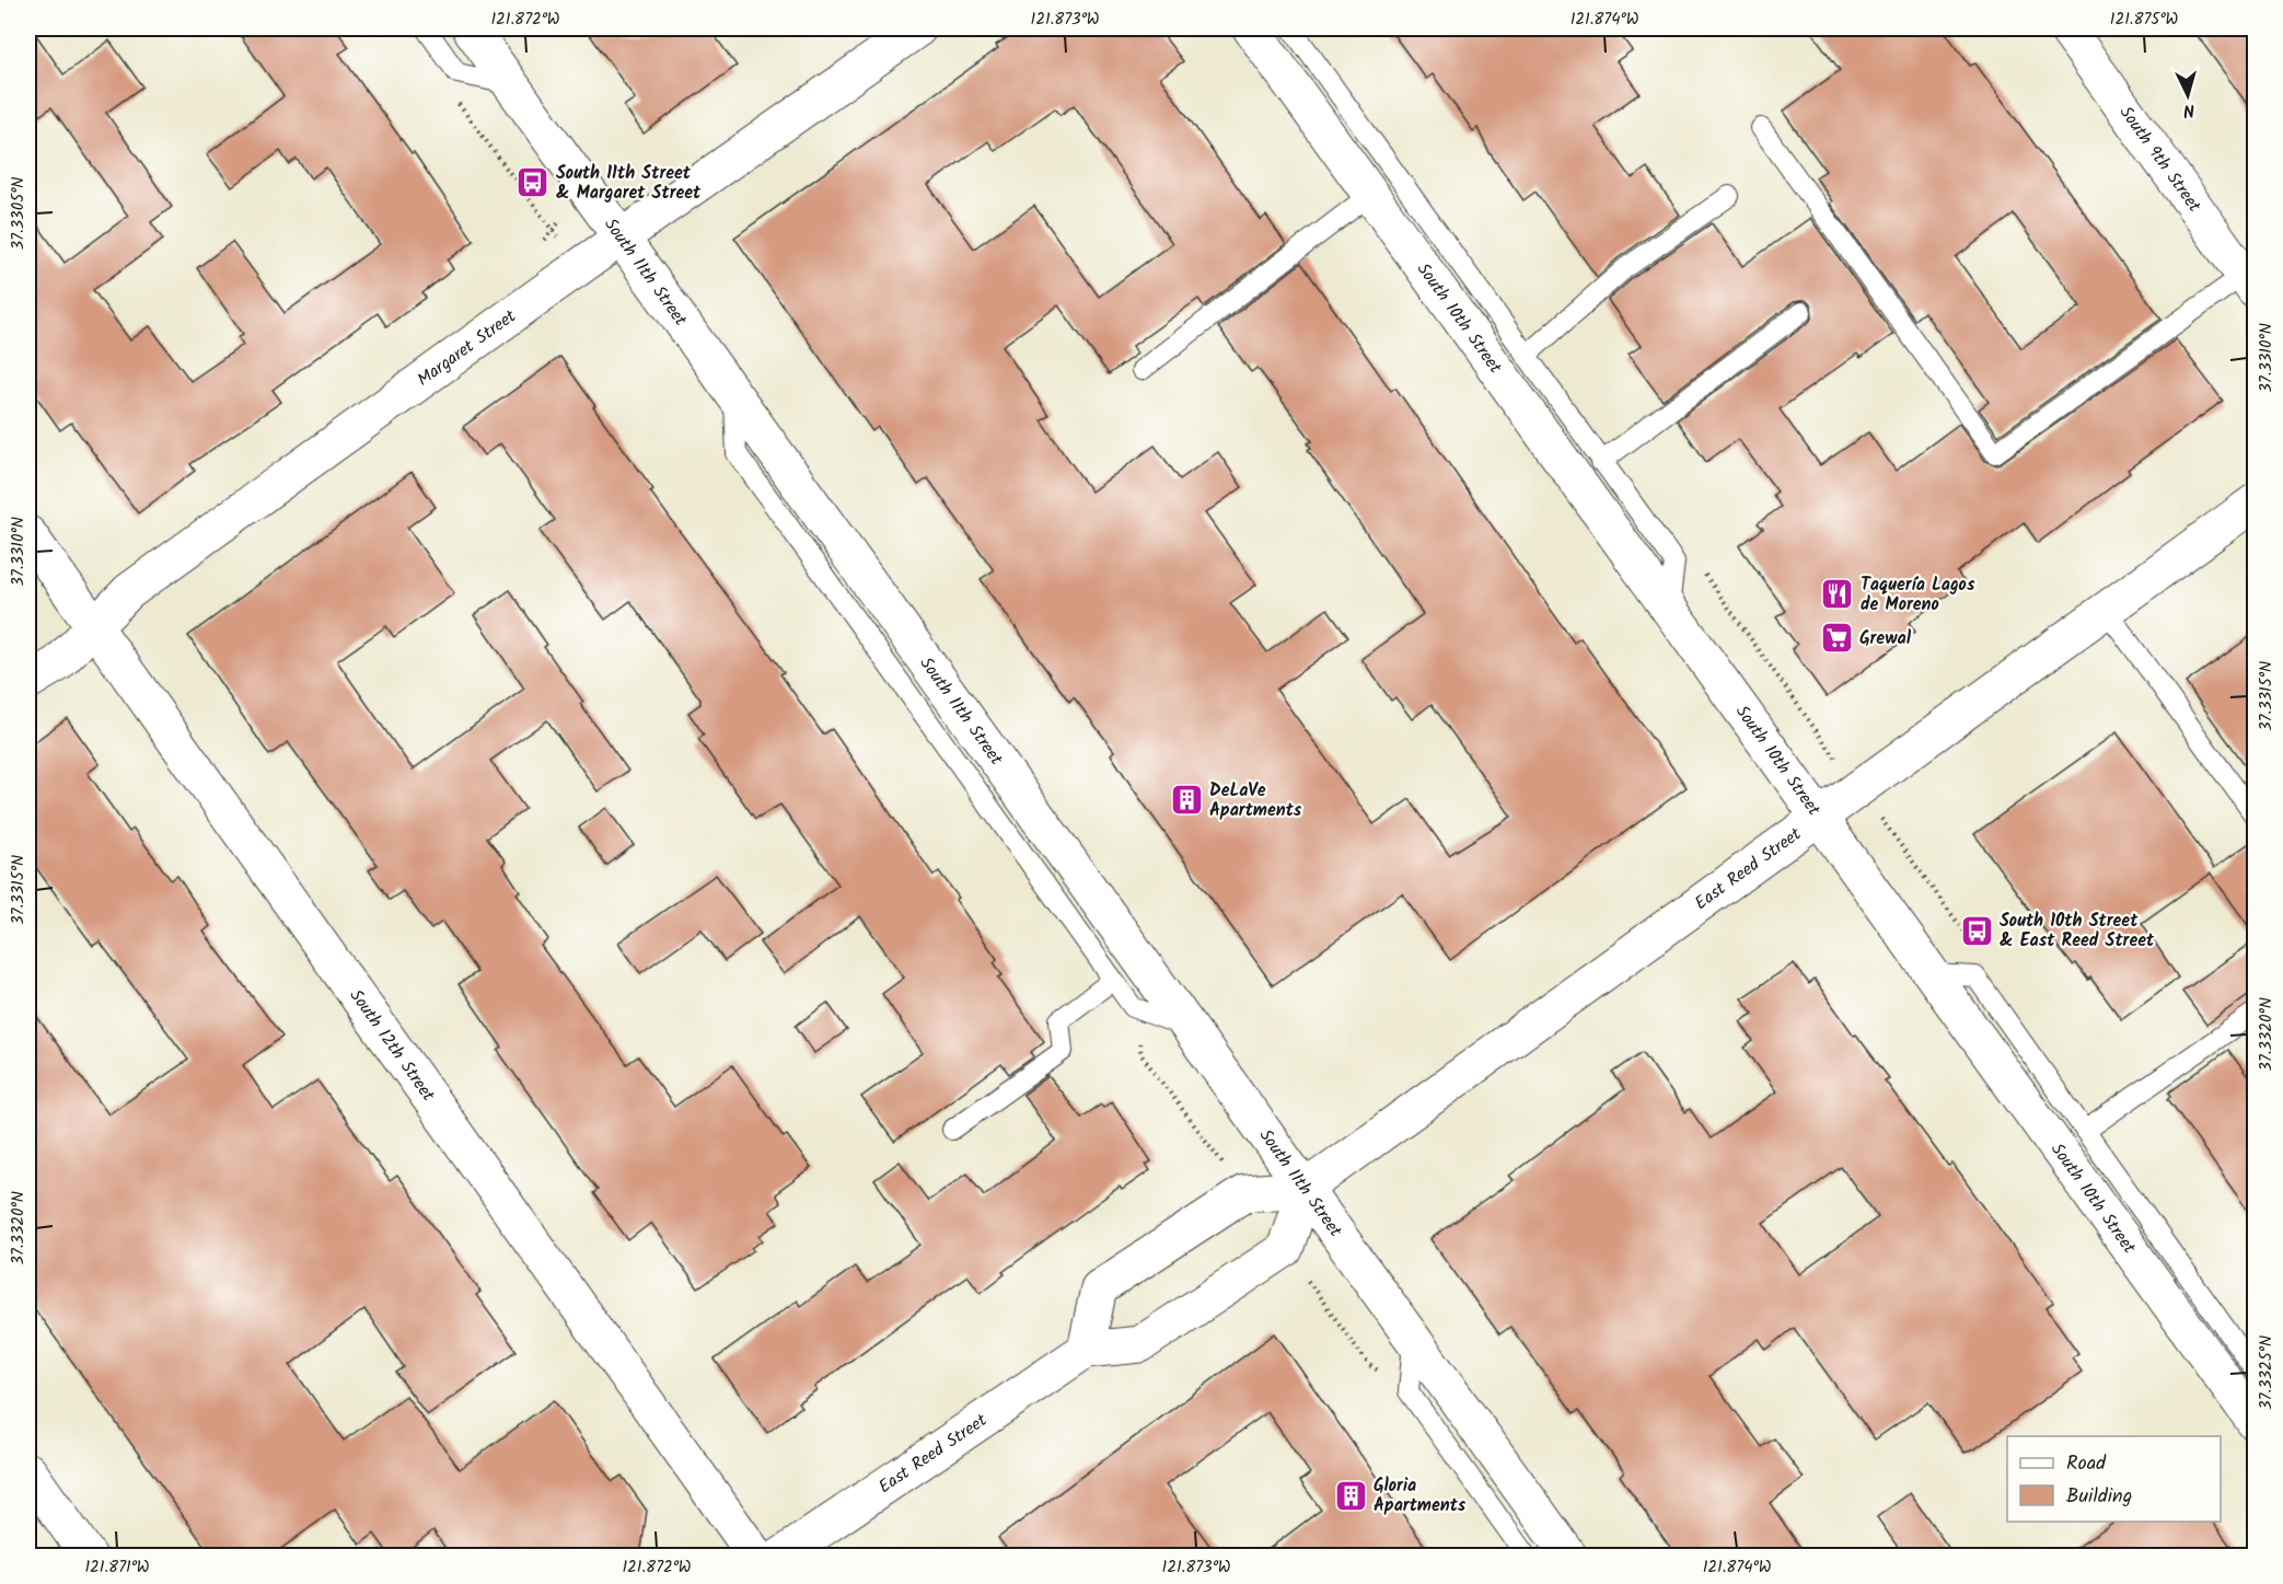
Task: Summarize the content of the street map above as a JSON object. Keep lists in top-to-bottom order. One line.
{"streets":{"street":["South 9th Street","South 11th Street","South 10th Street","Margaret Street","East Reed Street","South 12th Street"]},"crossings":[["South 11th Street","Margaret Street"],["South 11th Street","East Reed Street"],["South 10th Street","East Reed Street"],["Margaret Street","South 12th Street"]],"places":{"bus stop":["South 11th Street & Margaret Street","South 10th Street & East Reed Street"],"restaurant":["Taquería Lagos de Moreno"],"supermarket":["Grewal"],"building":["DeLaVe Apartments","Gloria Apartments"]},"legend":["Road","Building"],"north":"bottom","coordinates":["121.872°W","121.873°W","121.874°W","121.875°W","37.3305°N","37.3310°N","37.3315°N","37.3320°N","37.3325°N","121.871°W"]}
